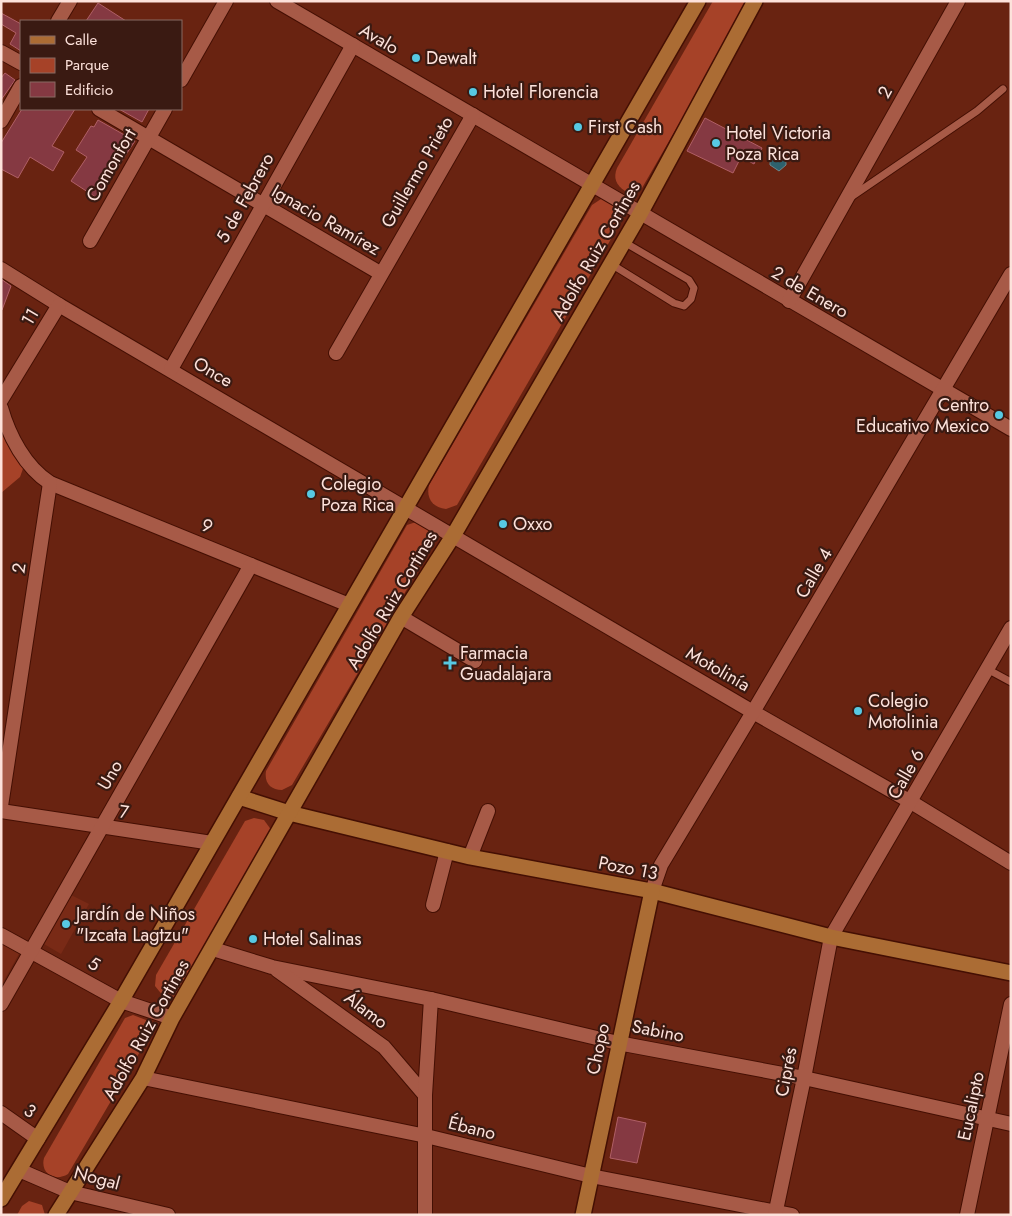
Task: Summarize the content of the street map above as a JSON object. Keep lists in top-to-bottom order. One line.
{"streets":{"main road":["Adolfo Ruiz Cortines","Pozo 13","Chopo"],"street":["Avalo","2","Comonfort","Guillermo Prieto","5 de Febrero","Ignacio Ramírez","2 de Enero","11","Once","9","Calle 4","Motolinía","Calle 6","Uno","7","5","Álamo","Sabino","Ciprés","Eucalipto","3","Ébano","Nogal"]},"crossings":[["Avalo","Guillermo Prieto"],["Avalo","5 de Febrero"],["Avalo","Adolfo Ruiz Cortines"],["Avalo","2 de Enero"],["2","2 de Enero"],["2","9"],["Comonfort","Ignacio Ramírez"],["Guillermo Prieto","Ignacio Ramírez"],["5 de Febrero","Ignacio Ramírez"],["5 de Febrero","Once"],["Adolfo Ruiz Cortines","2 de Enero"],["Adolfo Ruiz Cortines","Once"],["Adolfo Ruiz Cortines","9"],["Adolfo Ruiz Cortines","Motolinía"],["Adolfo Ruiz Cortines","7"],["Adolfo Ruiz Cortines","Pozo 13"],["Adolfo Ruiz Cortines","5"],["Adolfo Ruiz Cortines","Sabino"],["Adolfo Ruiz Cortines","3"],["Adolfo Ruiz Cortines","Ébano"],["Adolfo Ruiz Cortines","Nogal"],["2 de Enero","Calle 4"],["11","Once"],["Once","Motolinía"],["9","Uno"],["Calle 4","Motolinía"],["Calle 4","Pozo 13"],["Calle 4","Chopo"],["Motolinía","Calle 6"],["Calle 6","Pozo 13"],["Calle 6","Ciprés"],["Uno","7"],["Uno","5"],["Pozo 13","Chopo"],["Pozo 13","Ciprés"],["Álamo","Sabino"],["Sabino","Chopo"],["Sabino","Ciprés"],["Sabino","Eucalipto"],["Chopo","Ébano"],["Ciprés","Ébano"]],"places":{"other":["Dewalt","Hotel Florencia","First Cash","Hotel Victoria Poza Rica","Centro Educativo Mexico","Colegio Poza Rica","Oxxo","Colegio Motolinia","Jardín de Niños \"Izcata Lagtzu\"","Hotel Salinas"],"health":["Farmacia Guadalajara"]},"legend":["Calle","Parque","Edificio"]}
